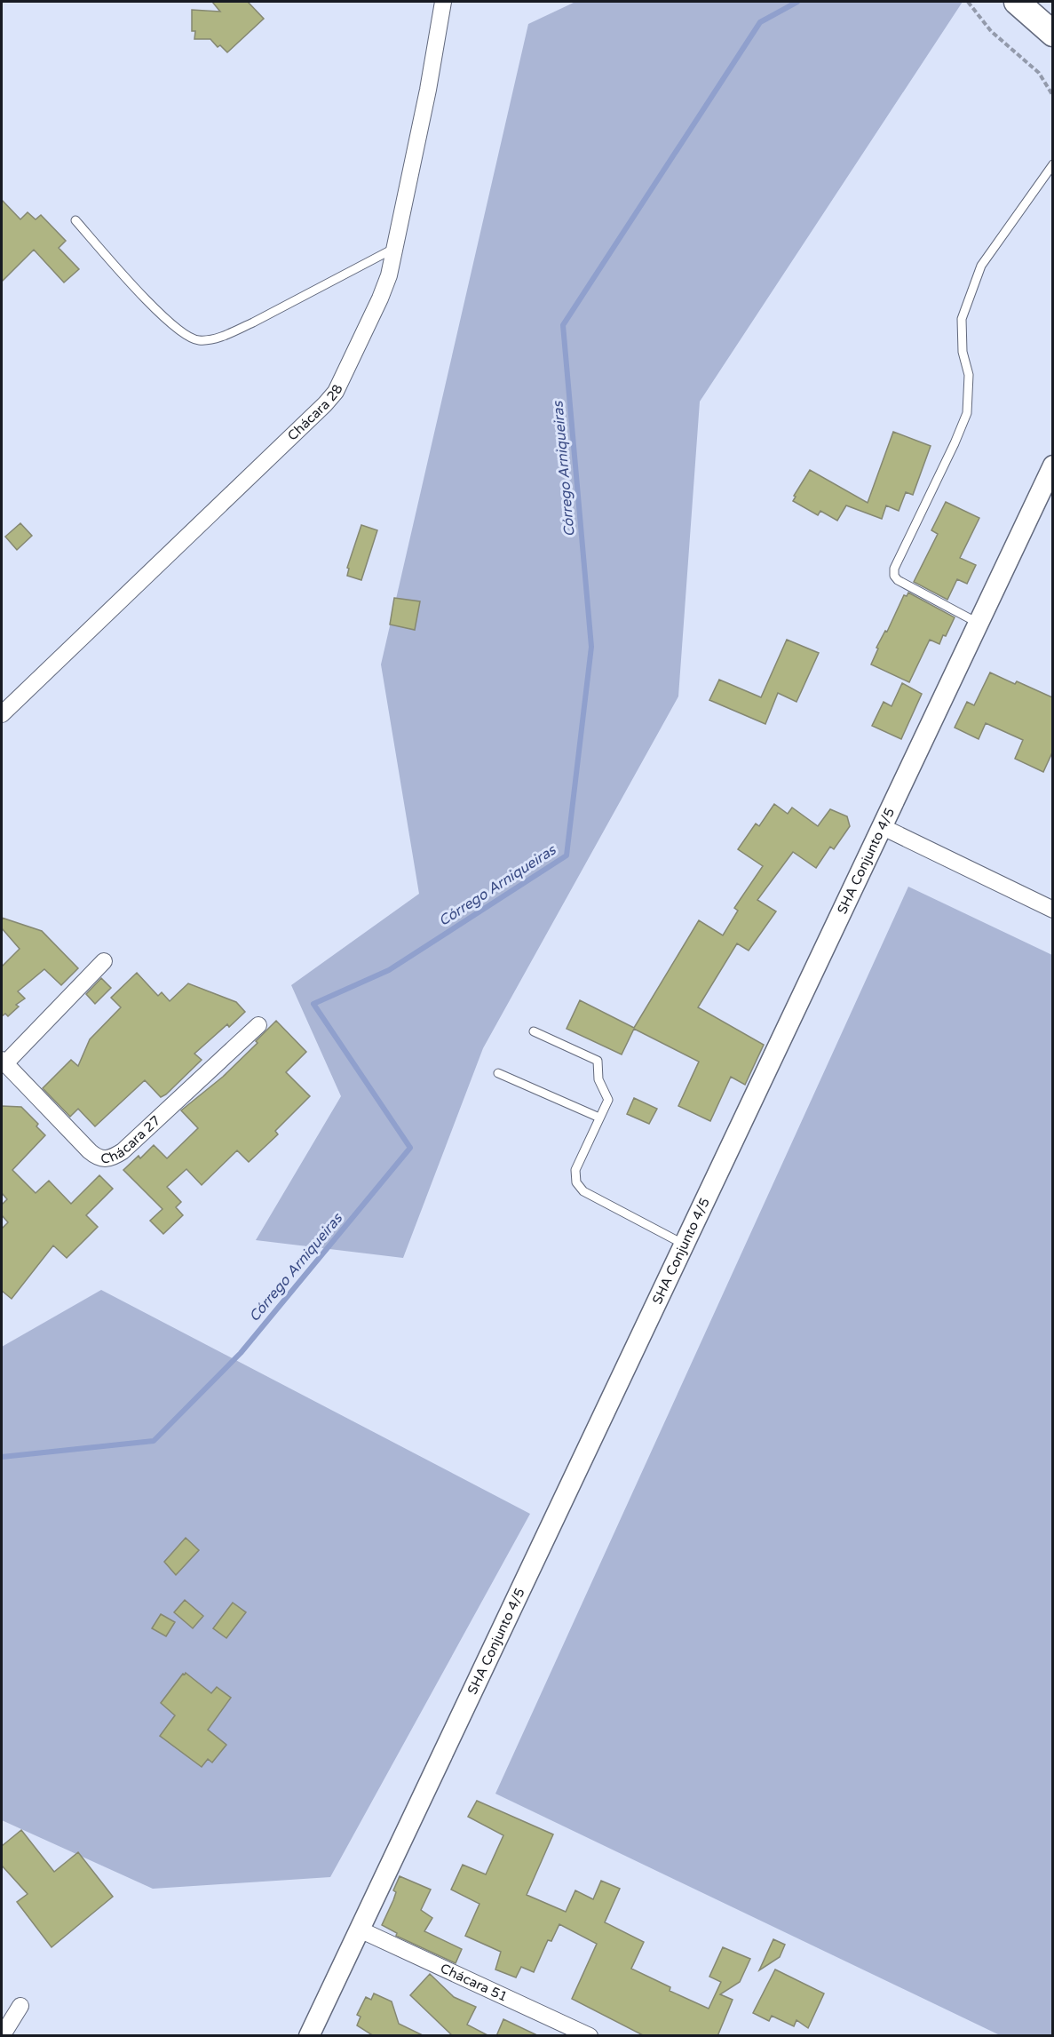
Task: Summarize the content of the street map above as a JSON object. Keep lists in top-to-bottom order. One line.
{"streets":{"street":["Chácara 28","SHA Conjunto 4/5","Chácara 27","Chácara 51"]},"crossings":[["SHA Conjunto 4/5","Chácara 51"]],"water":["Córrego Arniqueiras"]}
